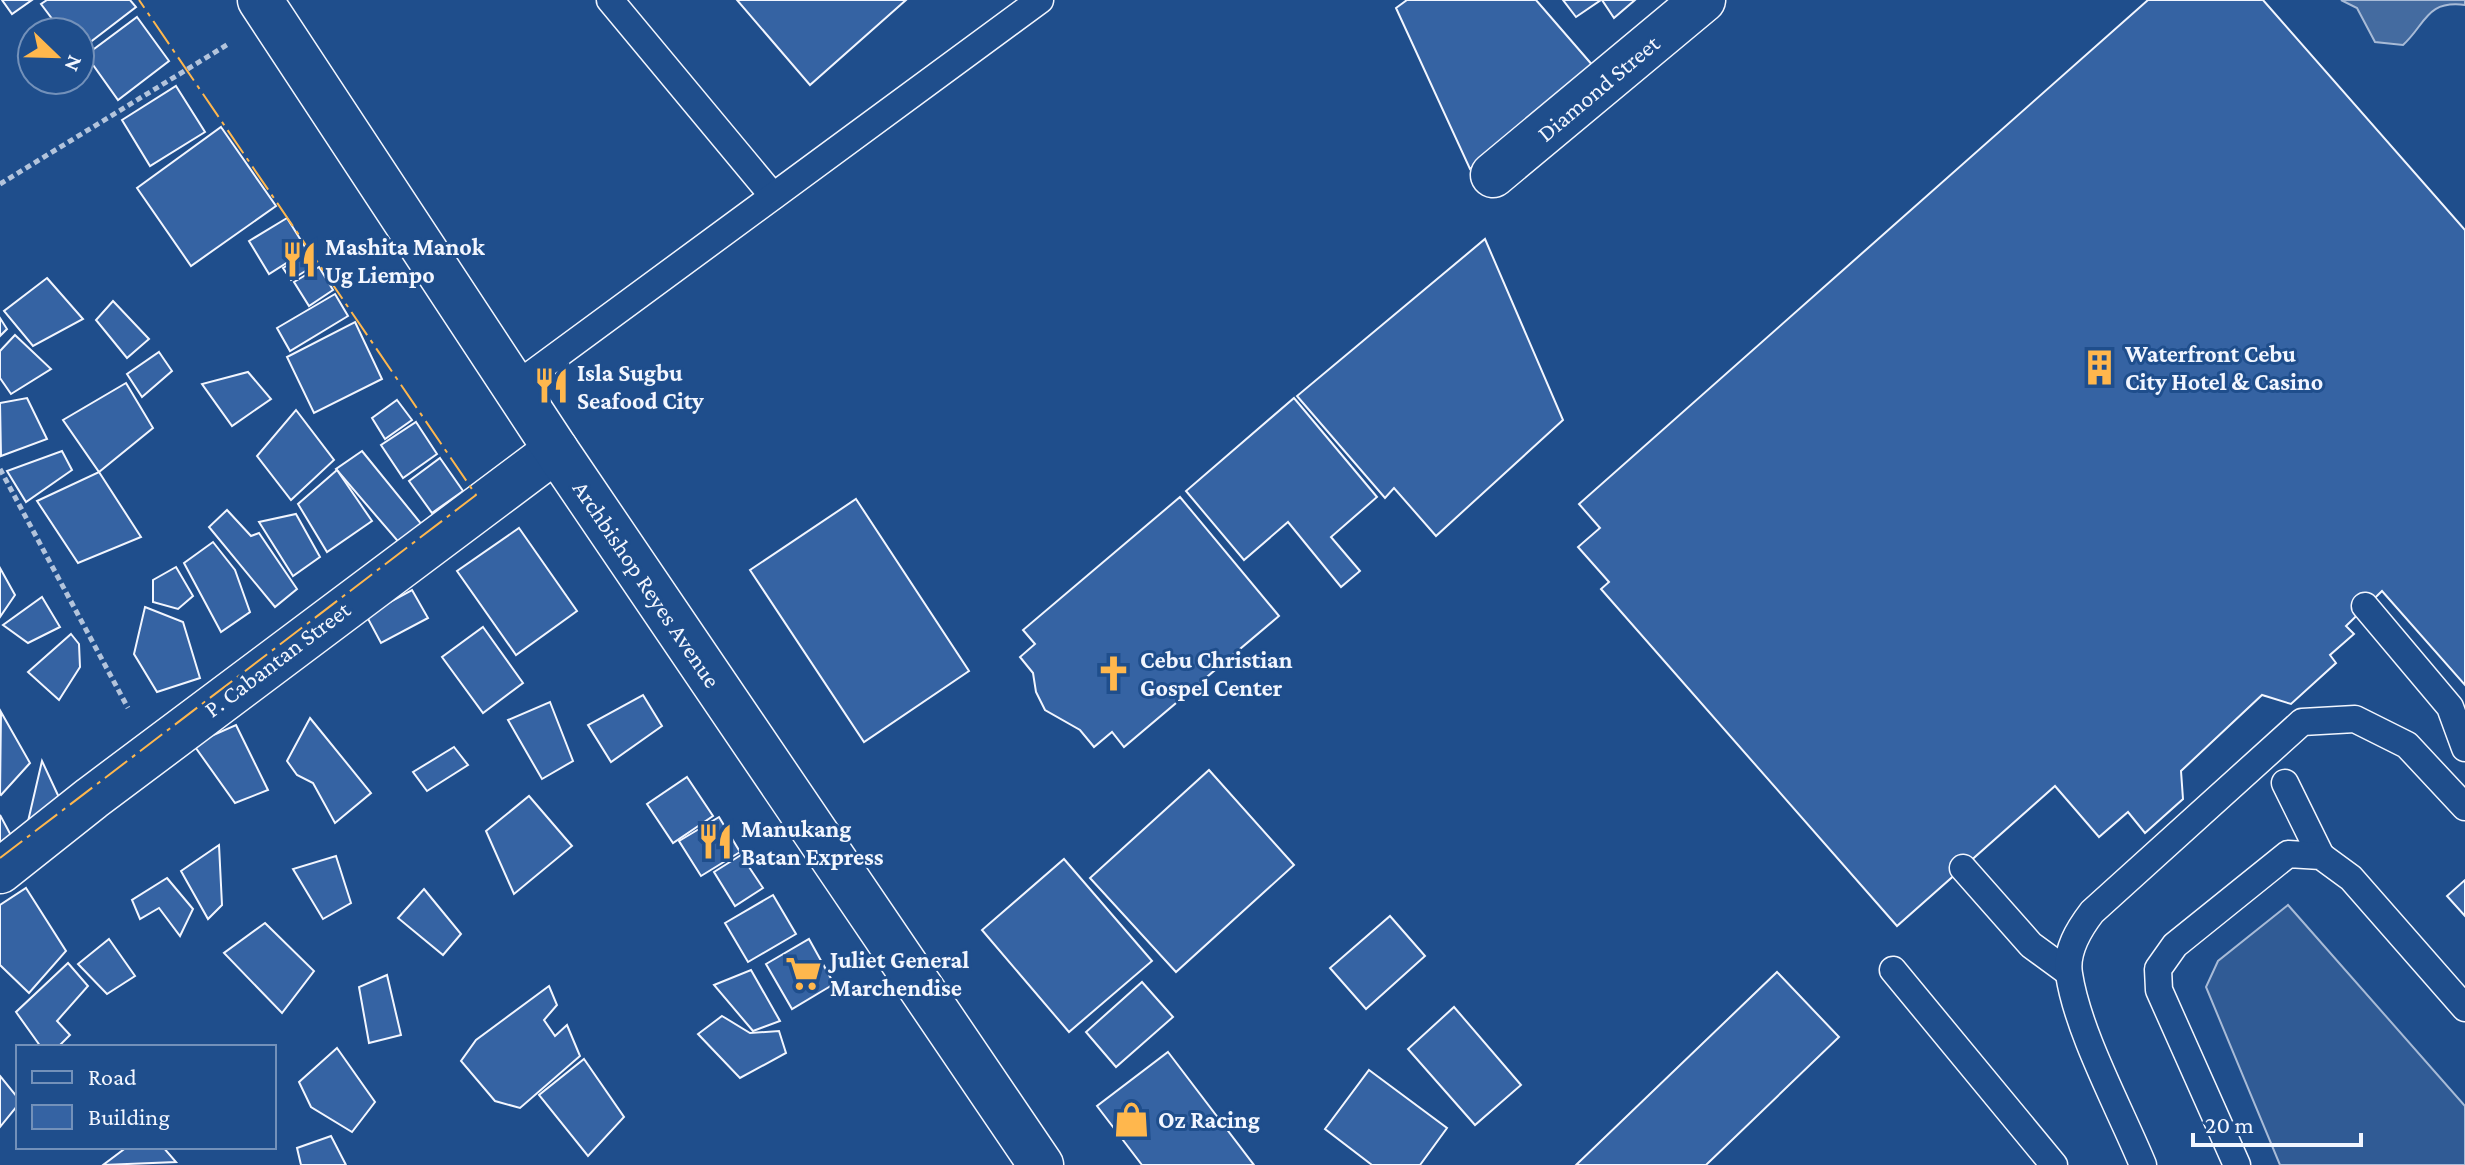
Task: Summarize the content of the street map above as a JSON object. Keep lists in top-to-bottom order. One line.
{"streets":{"main road":["Diamond Street","Archbishop Reyes Avenue","P. Cabantan Street"]},"crossings":[["Archbishop Reyes Avenue","P. Cabantan Street"]],"places":{"restaurant":["Mashita Manok Ug Liempo","Isla Sugbu Seafood City","Manukang Batan Express"],"building":["Waterfront Cebu City Hotel & Casino"],"church":["Cebu Christian Gospel Center"],"supermarket":["Juliet General Marchendise"],"shop":["Oz Racing"]},"legend":["Road","Building"],"scale_bar":"20 m","north":"bottom right"}
